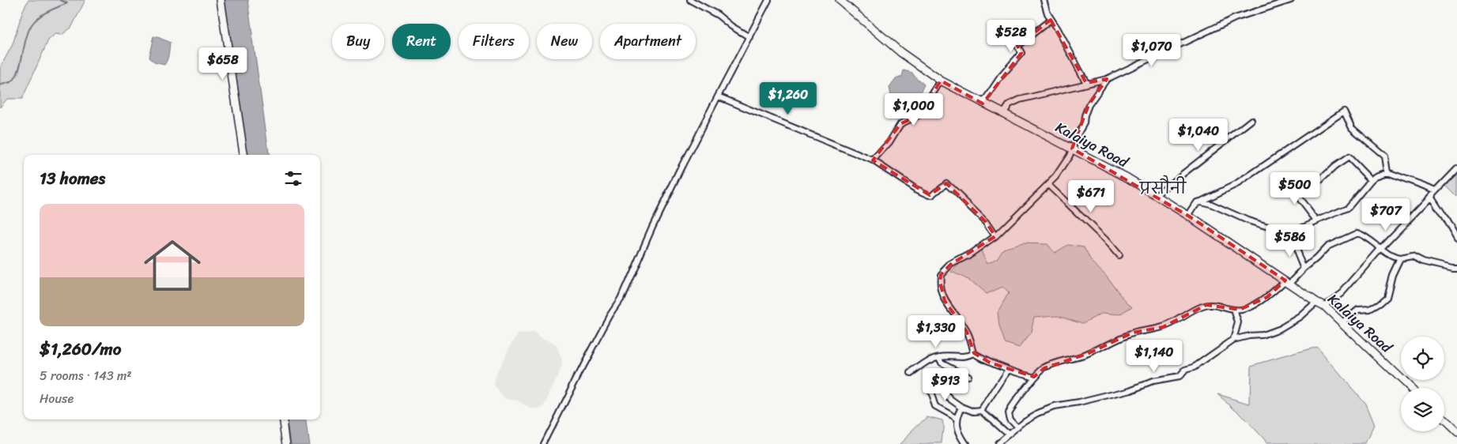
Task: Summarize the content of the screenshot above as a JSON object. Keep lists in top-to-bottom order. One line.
{"streets":{"main road":["Kalaiya Road"]},"districts":["प्रसौनी"],"page":{"price":["$528","$1,070","$658","$1,260","$1,000","$1,040","$500","$671","$707","$586","$1,330","$1,140","$913"],"chip":["Buy","Rent","Filters","New","Apartment"],"heading":"13 homes","list":[{"name":"$1,260/mo","note":"5 rooms · 143 m² · House"}]}}
